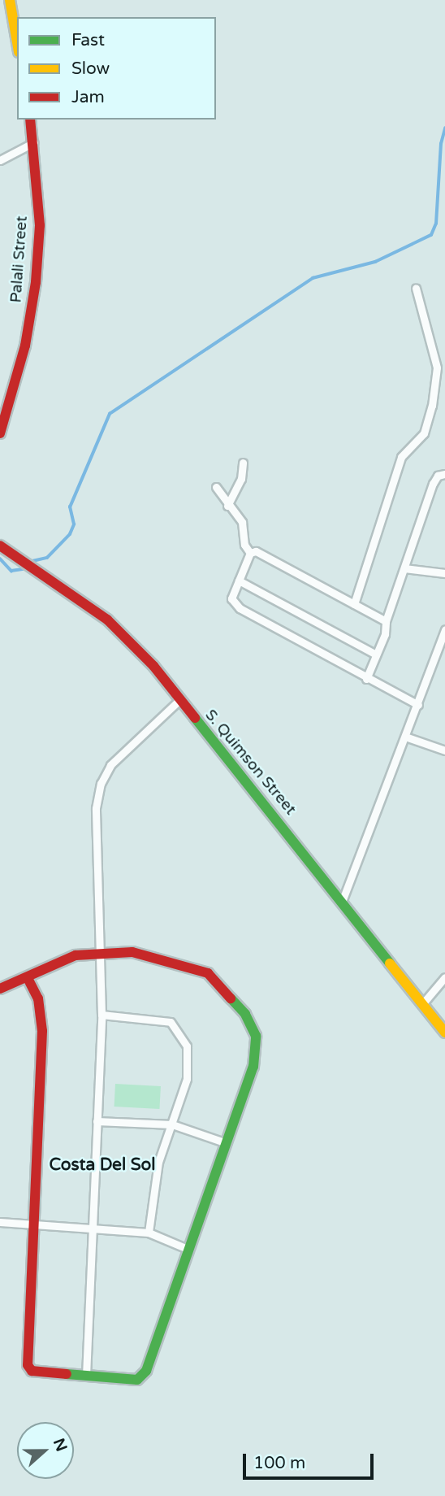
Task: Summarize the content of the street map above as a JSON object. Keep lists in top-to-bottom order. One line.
{"streets":{"street":["Palali Street","S. Quimson Street"]},"districts":["Costa Del Sol"],"legend":["Fast","Slow","Jam"],"scale_bar":"100 m","north":"right"}
